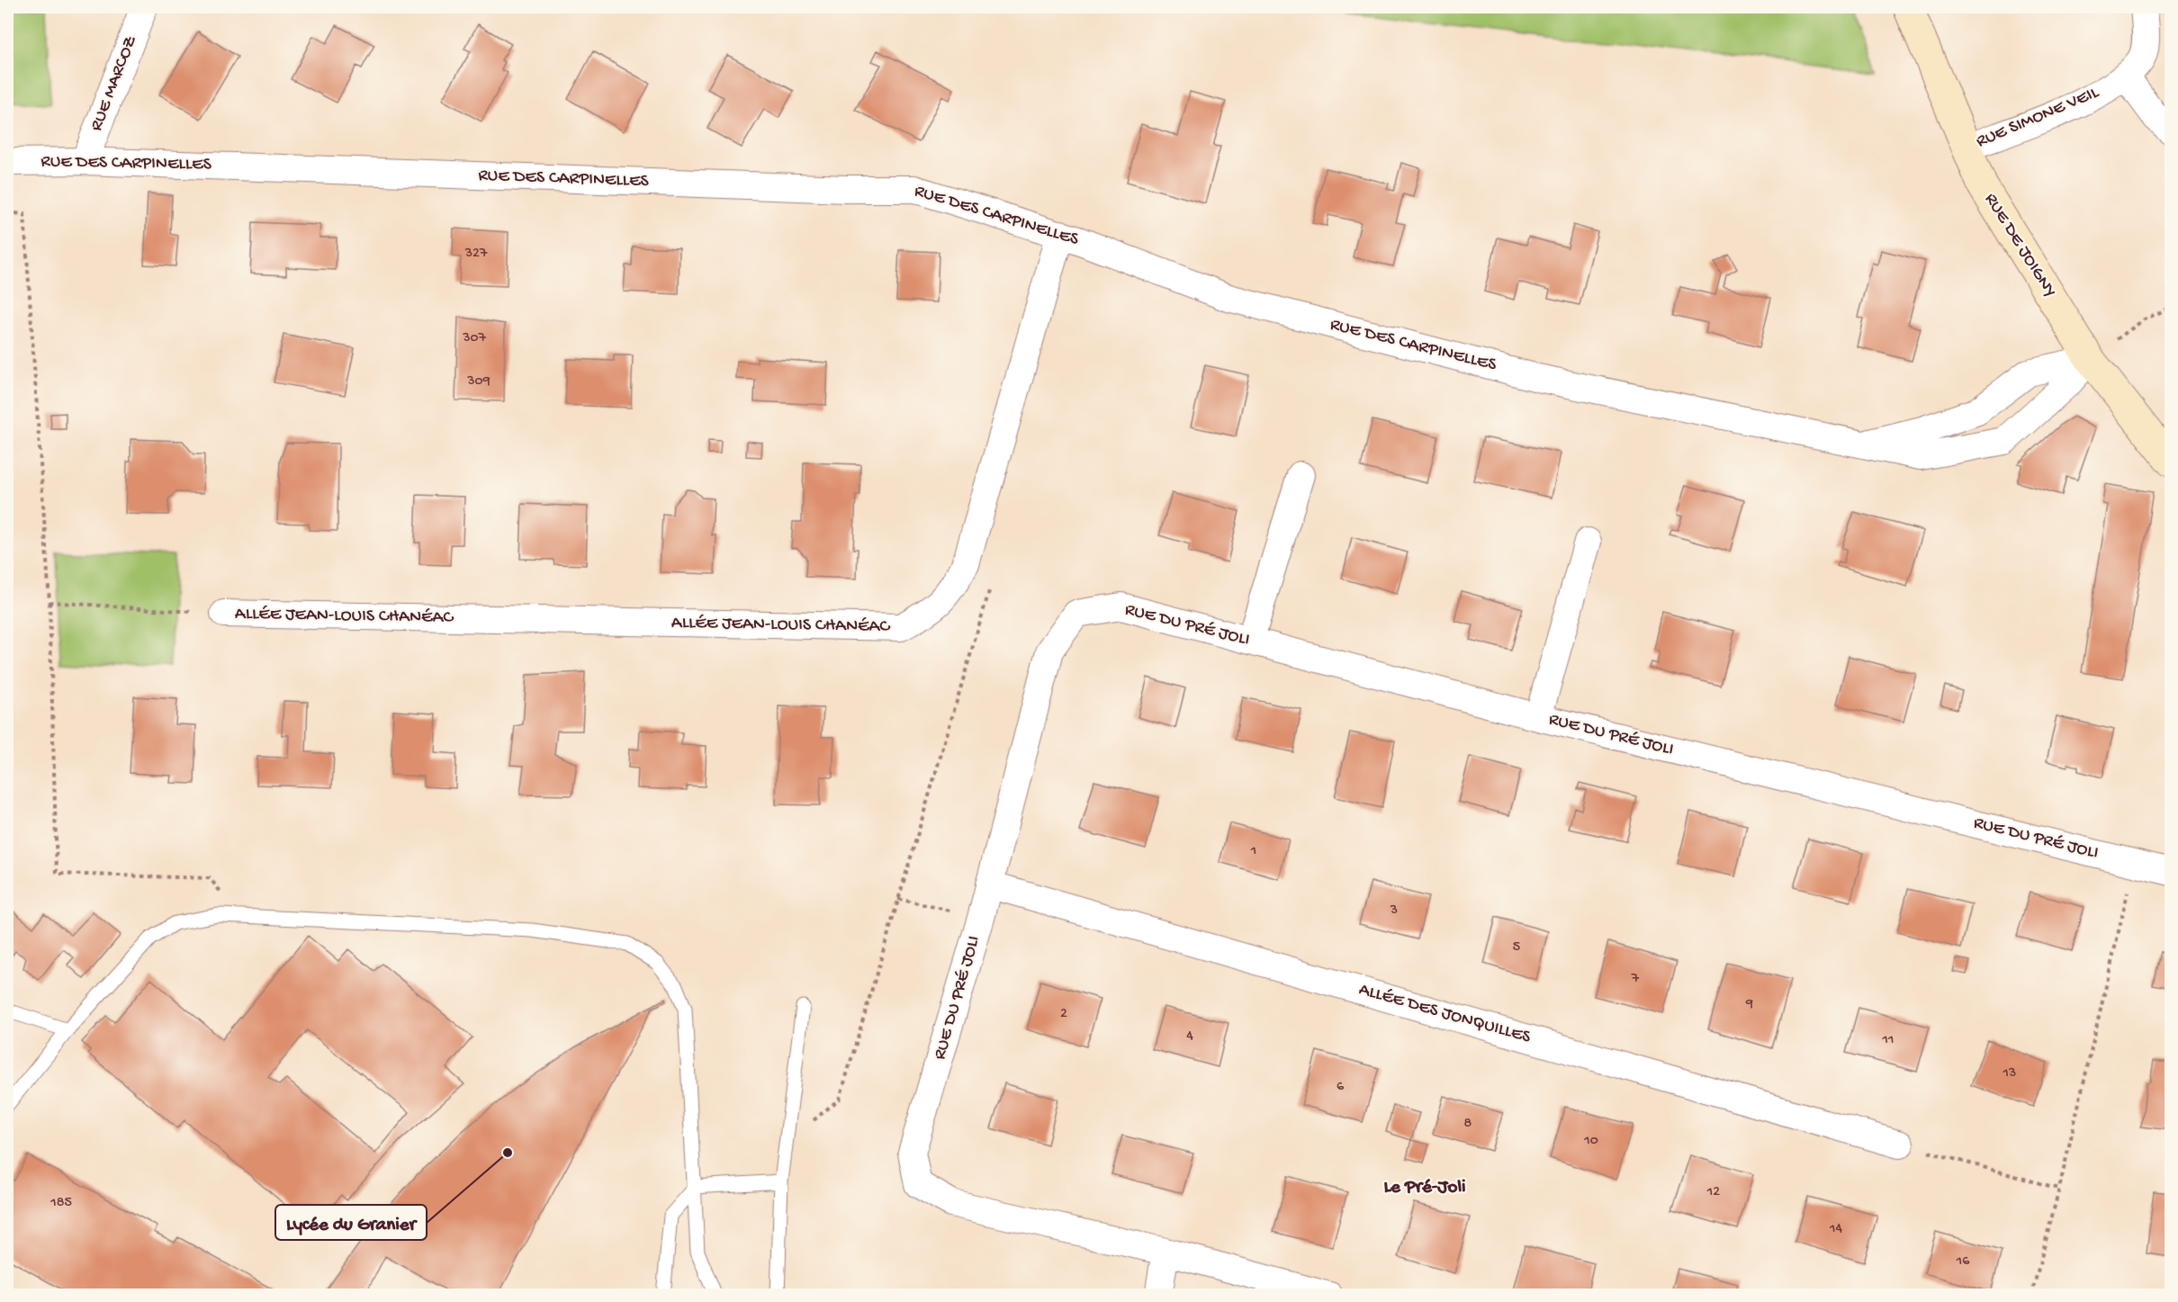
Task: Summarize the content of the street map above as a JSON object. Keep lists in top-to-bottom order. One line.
{"streets":{"main road":["RUE DE JOIGNY"],"street":["RUE MARCOZ","RUE SIMONE VEIL","RUE DES CARPINELLES","ALLÉE JEAN-LOUIS CHANÉAC","RUE DU PRÉ JOLI","ALLÉE DES JONQUILLES"]},"crossings":[["RUE MARCOZ","RUE DES CARPINELLES"],["RUE SIMONE VEIL","RUE DE JOIGNY"],["RUE DES CARPINELLES","RUE DE JOIGNY"],["RUE DES CARPINELLES","ALLÉE JEAN-LOUIS CHANÉAC"],["RUE DU PRÉ JOLI","ALLÉE DES JONQUILLES"]],"districts":["Le Pré-Joli"],"places":["Lycée du Granier"],"house_numbers":["327","307","309","1","3","5","7","9","2","4","11","13","6","8","10","12","185","14","16"]}
